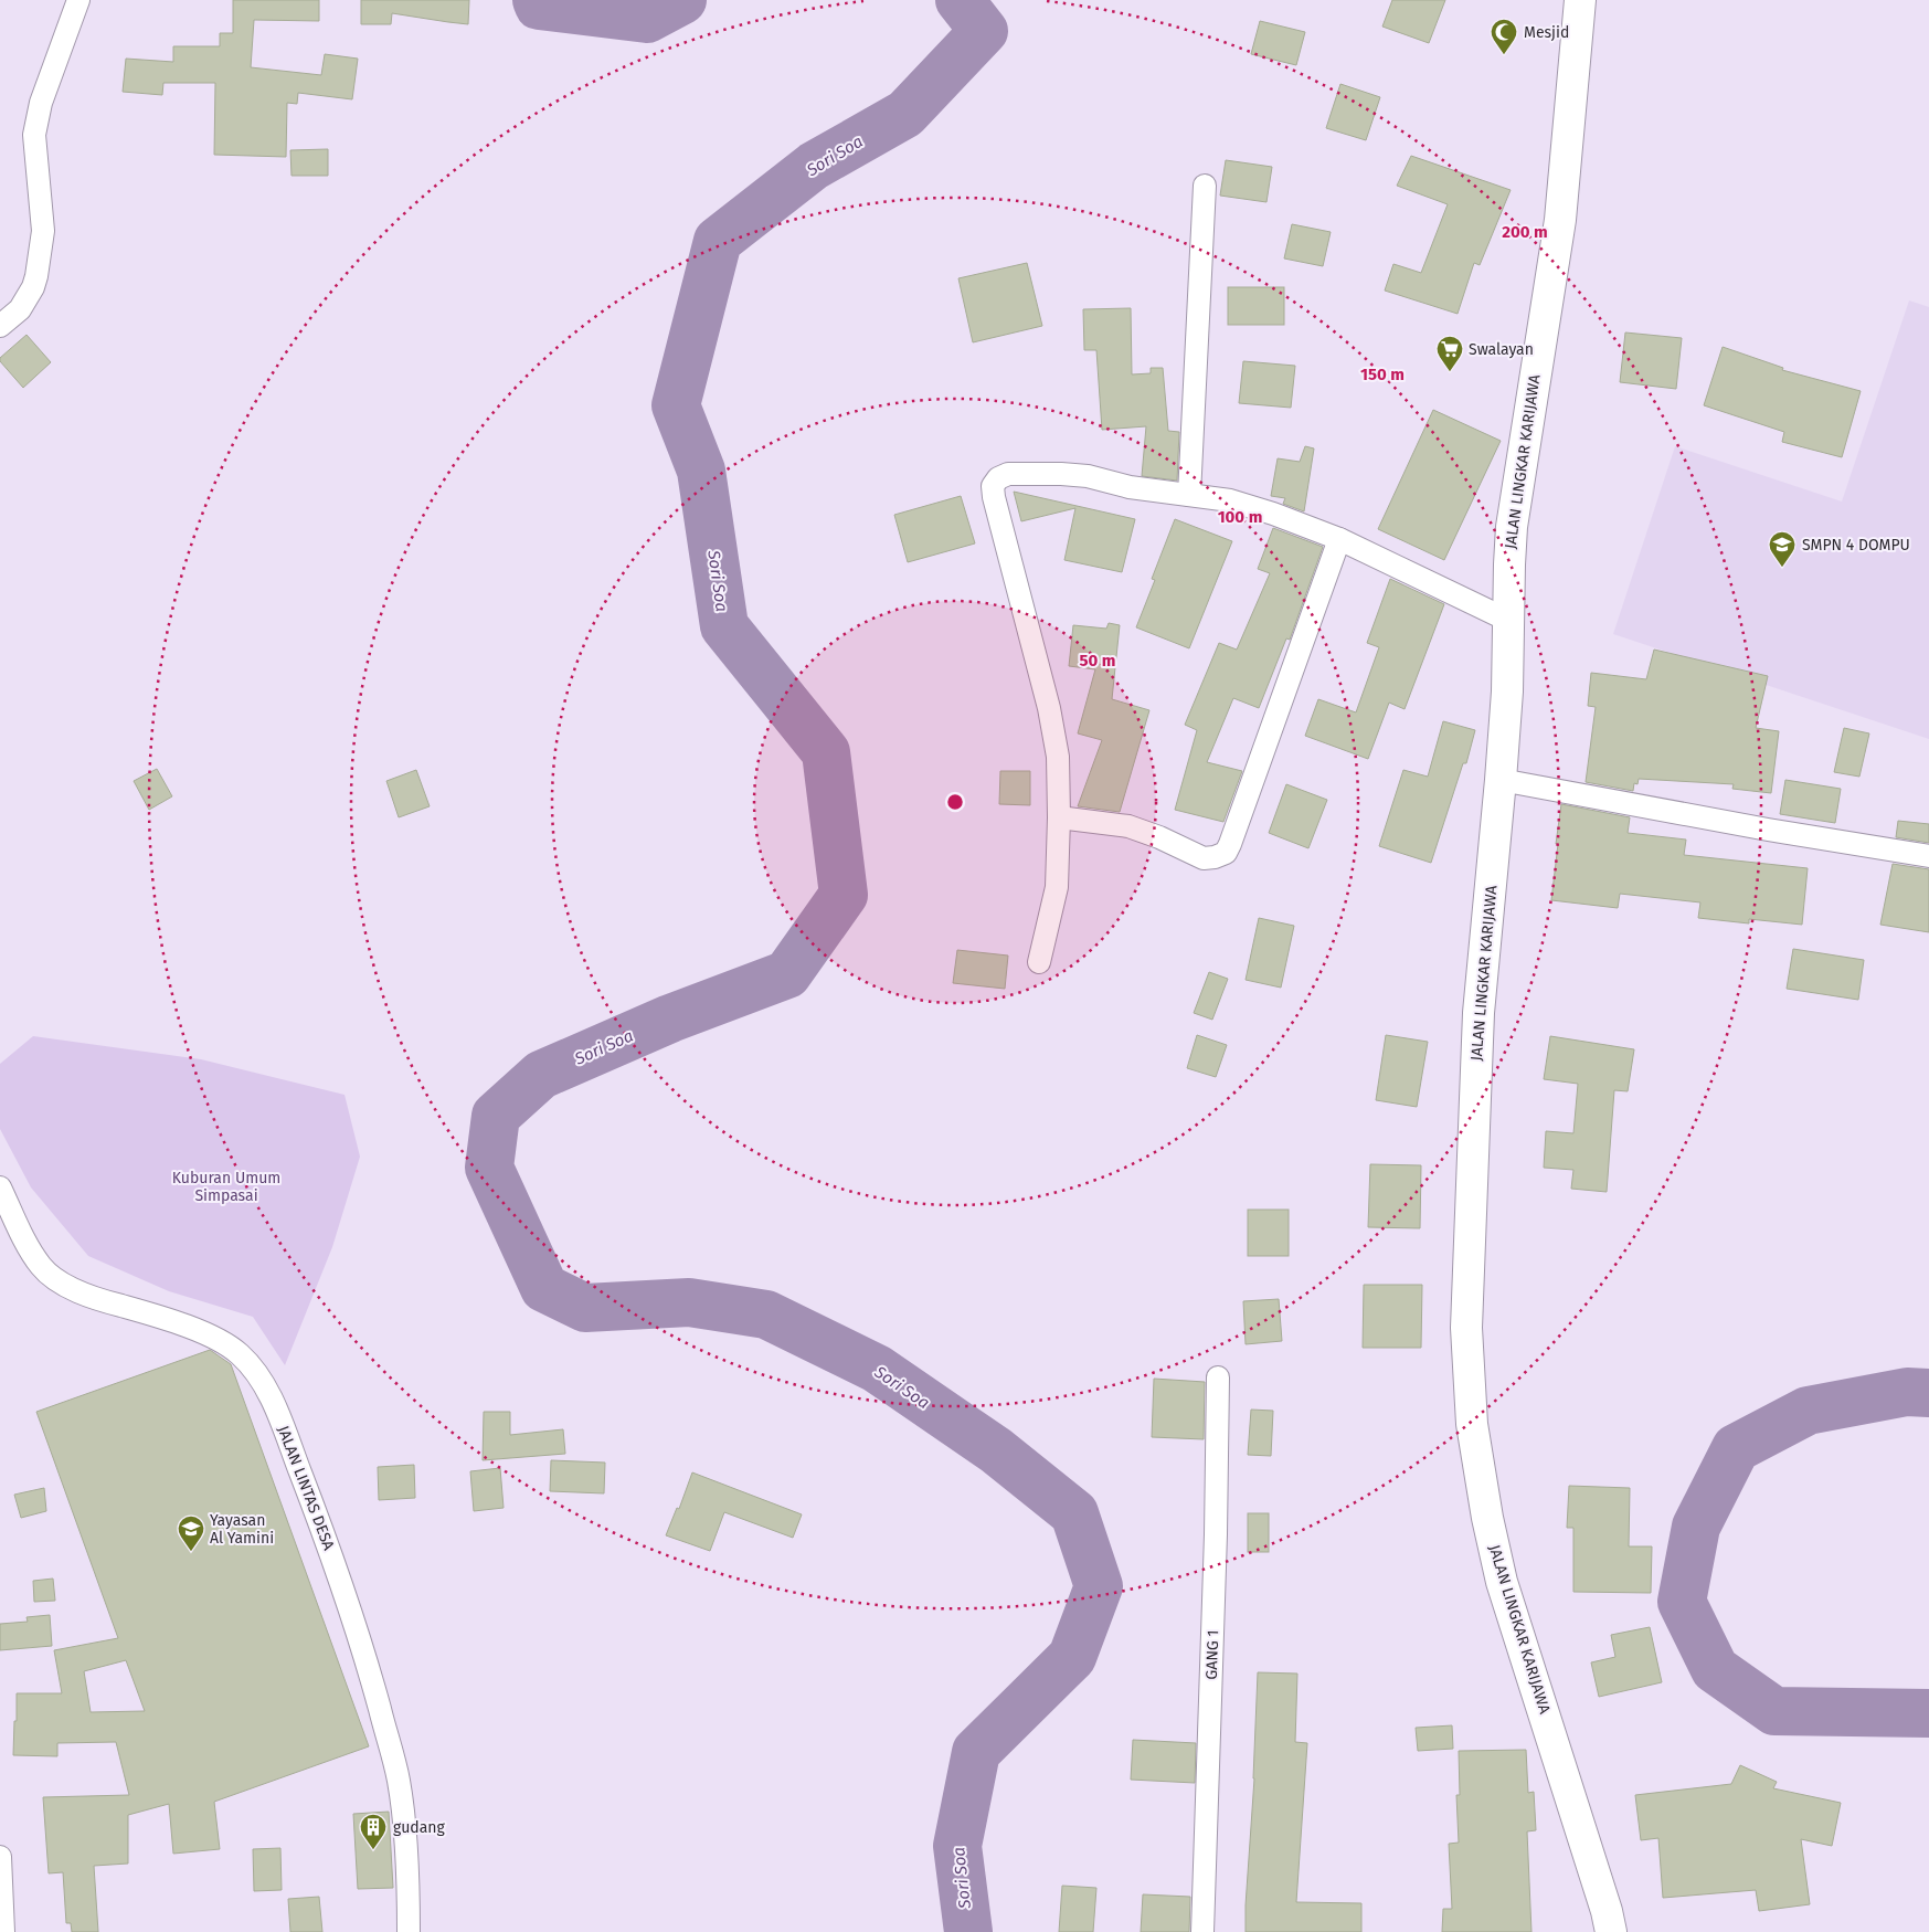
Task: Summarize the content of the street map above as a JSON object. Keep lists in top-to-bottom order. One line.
{"streets":{"main road":["JALAN LINGKAR KARIJAWA"],"street":["JALAN LINTAS DESA","GANG 1"]},"water":["Sori Soa"],"parks":["Kuburan Umum Simpasai"],"places":{"mosque":["Mesjid"],"supermarket":["Swalayan"],"school or university":["SMPN 4 DOMPU","Yayasan Al Yamini"],"building":["gudang"]},"rings":["200 m","150 m","100 m","50 m"]}
